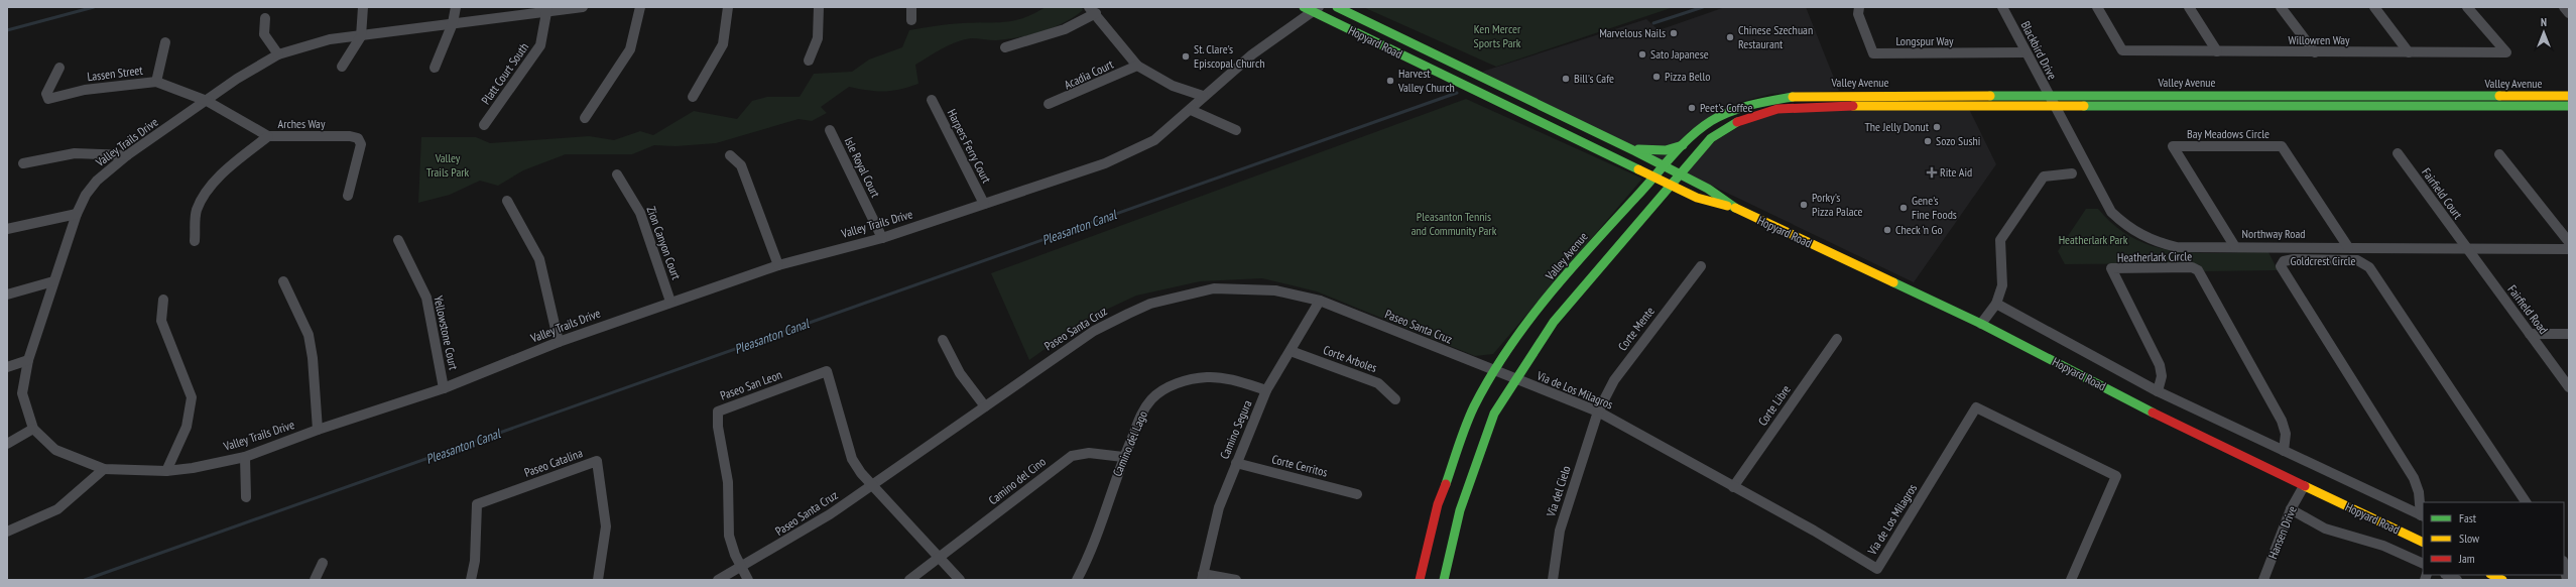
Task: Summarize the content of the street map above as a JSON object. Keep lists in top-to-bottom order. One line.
{"streets":{"main road":["Hopyard Road","Valley Avenue"],"street":["Willowren Way","Longspur Way","Blackbird Drive","Lassen Street","Platt Court South","Acadia Court","Arches Way","Bay Meadows Circle","Valley Trails Drive","Harpers Ferry Court","Isle Royal Court","Fairfield Court","Northway Road","Zion Canyon Court","Heatherlark Circle","Goldcrest Circle","Fairfield Road","Paseo Santa Cruz","Corte Mente","Yellowstone Court","Corte Arboles","Paseo San Leon","Via de Los Milagros","Corte Libre","Camino Segura","Camino del Lago","Paseo Catalina","Corte Cerritos","Camino del Cino","Via del Cielo","Hansen Drive"]},"crossings":[["Longspur Way","Blackbird Drive"],["Hopyard Road","Valley Avenue"],["Hopyard Road","Valley Trails Drive"],["Hopyard Road","Heatherlark Circle"],["Hopyard Road","Goldcrest Circle"],["Hopyard Road","Hansen Drive"],["Blackbird Drive","Valley Avenue"],["Blackbird Drive","Northway Road"],["Lassen Street","Arches Way"],["Lassen Street","Valley Trails Drive"],["Platt Court South","Valley Trails Drive"],["Valley Avenue","Northway Road"],["Valley Avenue","Paseo Santa Cruz"],["Valley Avenue","Via de Los Milagros"],["Arches Way","Valley Trails Drive"],["Bay Meadows Circle","Northway Road"],["Valley Trails Drive","Harpers Ferry Court"],["Valley Trails Drive","Isle Royal Court"],["Valley Trails Drive","Zion Canyon Court"],["Valley Trails Drive","Yellowstone Court"],["Fairfield Court","Northway Road"],["Fairfield Court","Fairfield Road"],["Northway Road","Fairfield Road"],["Paseo Santa Cruz","Paseo San Leon"],["Paseo Santa Cruz","Via de Los Milagros"],["Paseo Santa Cruz","Camino Segura"],["Corte Mente","Via de Los Milagros"],["Corte Mente","Via del Cielo"],["Corte Arboles","Camino Segura"],["Via de Los Milagros","Corte Libre"],["Via de Los Milagros","Via del Cielo"],["Camino Segura","Camino del Lago"],["Camino Segura","Corte Cerritos"],["Camino del Lago","Camino del Cino"]],"water":["Pleasanton Canal"],"parks":["Ken Mercer Sports Park","Valley Trails Park","Pleasanton Tennis and Community Park","Heatherlark Park"],"places":{"other":["Marvelous Nails","Chinese Szechuan Restaurant","Sato Japanese","St. Clare's Episcopal Church","Pizza Bello","Bill's Cafe","Harvest Valley Church","Peet's Coffee","The Jelly Donut","Sozo Sushi","Porky's Pizza Palace","Gene's Fine Foods","Check 'n Go"],"health":["Rite Aid"]},"legend":["Fast","Slow","Jam"],"north":"top"}
